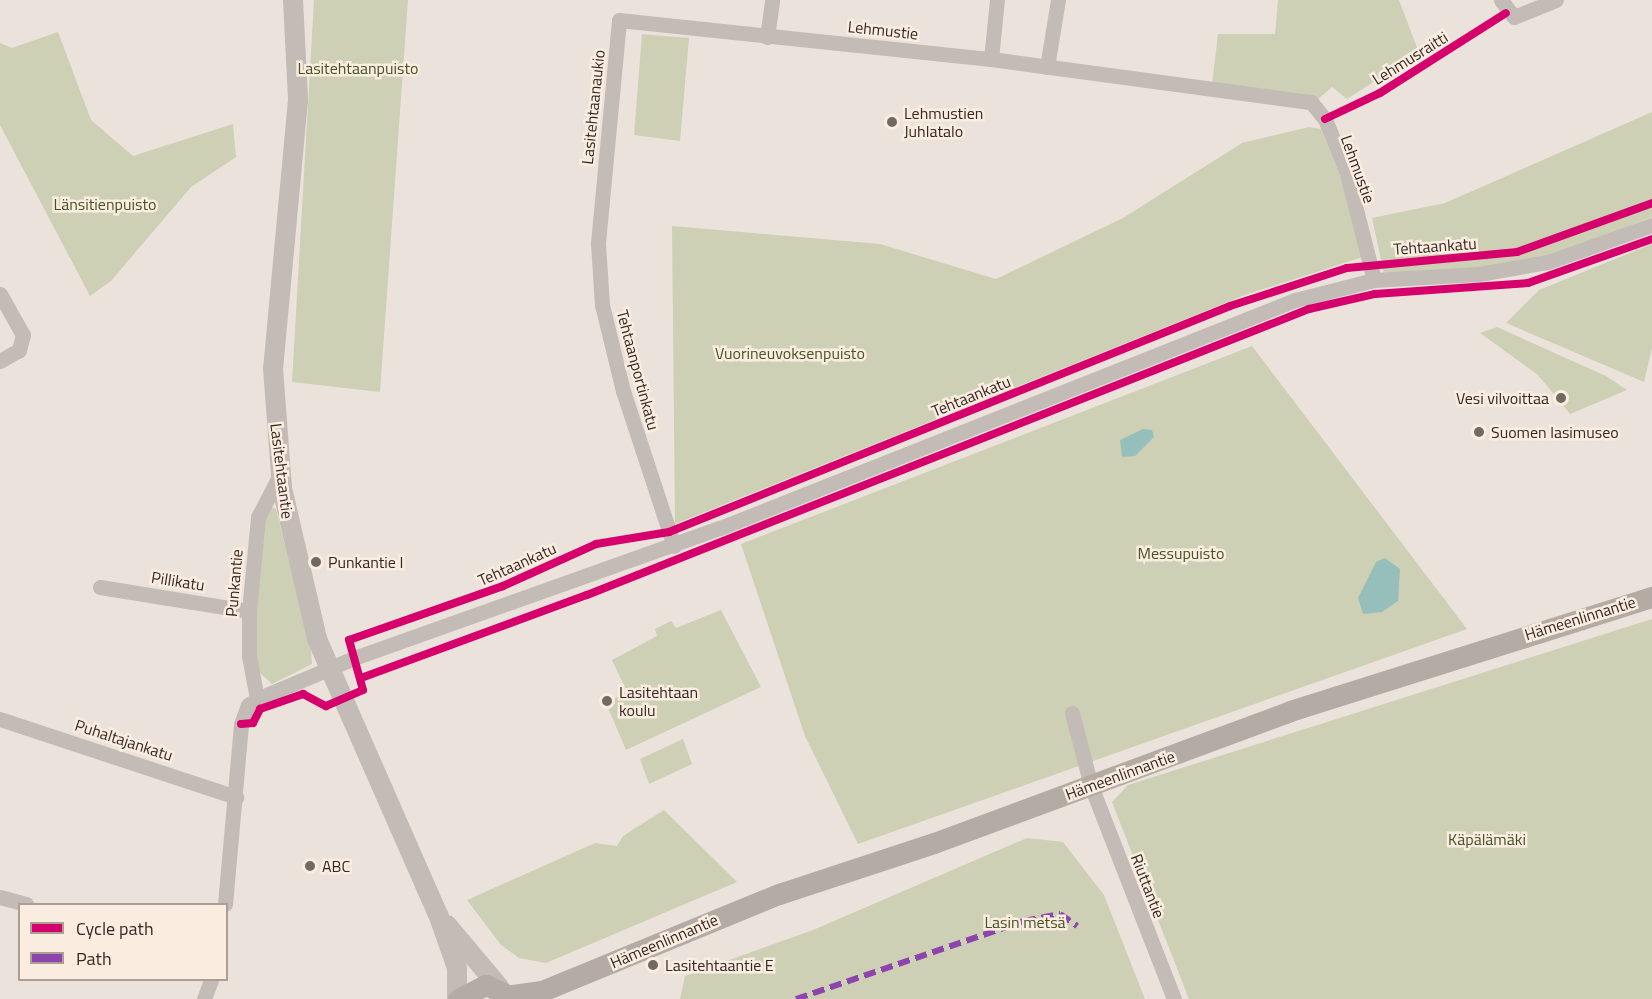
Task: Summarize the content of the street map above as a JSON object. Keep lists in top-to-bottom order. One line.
{"streets":{"main road":["Hämeenlinnantie"],"street":["Lehmustie","Lasitehtaanaukio","Tehtaankatu","Tehtaanportinkatu","Lasitehtaantie","Pillikatu","Punkantie","Puhaltajankatu","Riuttantie"],"cycle path":["Lehmusraitti"]},"crossings":[["Lehmustie","Lasitehtaanaukio"],["Lehmustie","Tehtaankatu"],["Lasitehtaanaukio","Tehtaanportinkatu"],["Tehtaankatu","Tehtaanportinkatu"],["Tehtaankatu","Lasitehtaantie"],["Lasitehtaantie","Punkantie"],["Lasitehtaantie","Hämeenlinnantie"],["Pillikatu","Punkantie"],["Hämeenlinnantie","Riuttantie"]],"parks":["Lasitehtaanpuisto","Länsitienpuisto","Vuorineuvoksenpuisto","Messupuisto","Käpälämäki","Lasin metsä"],"places":["Lehmustien Juhlatalo","Vesi vilvoittaa","Suomen lasimuseo","Punkantie I","Lasitehtaan koulu","ABC","Lasitehtaantie E"],"legend":["Cycle path","Path"]}
